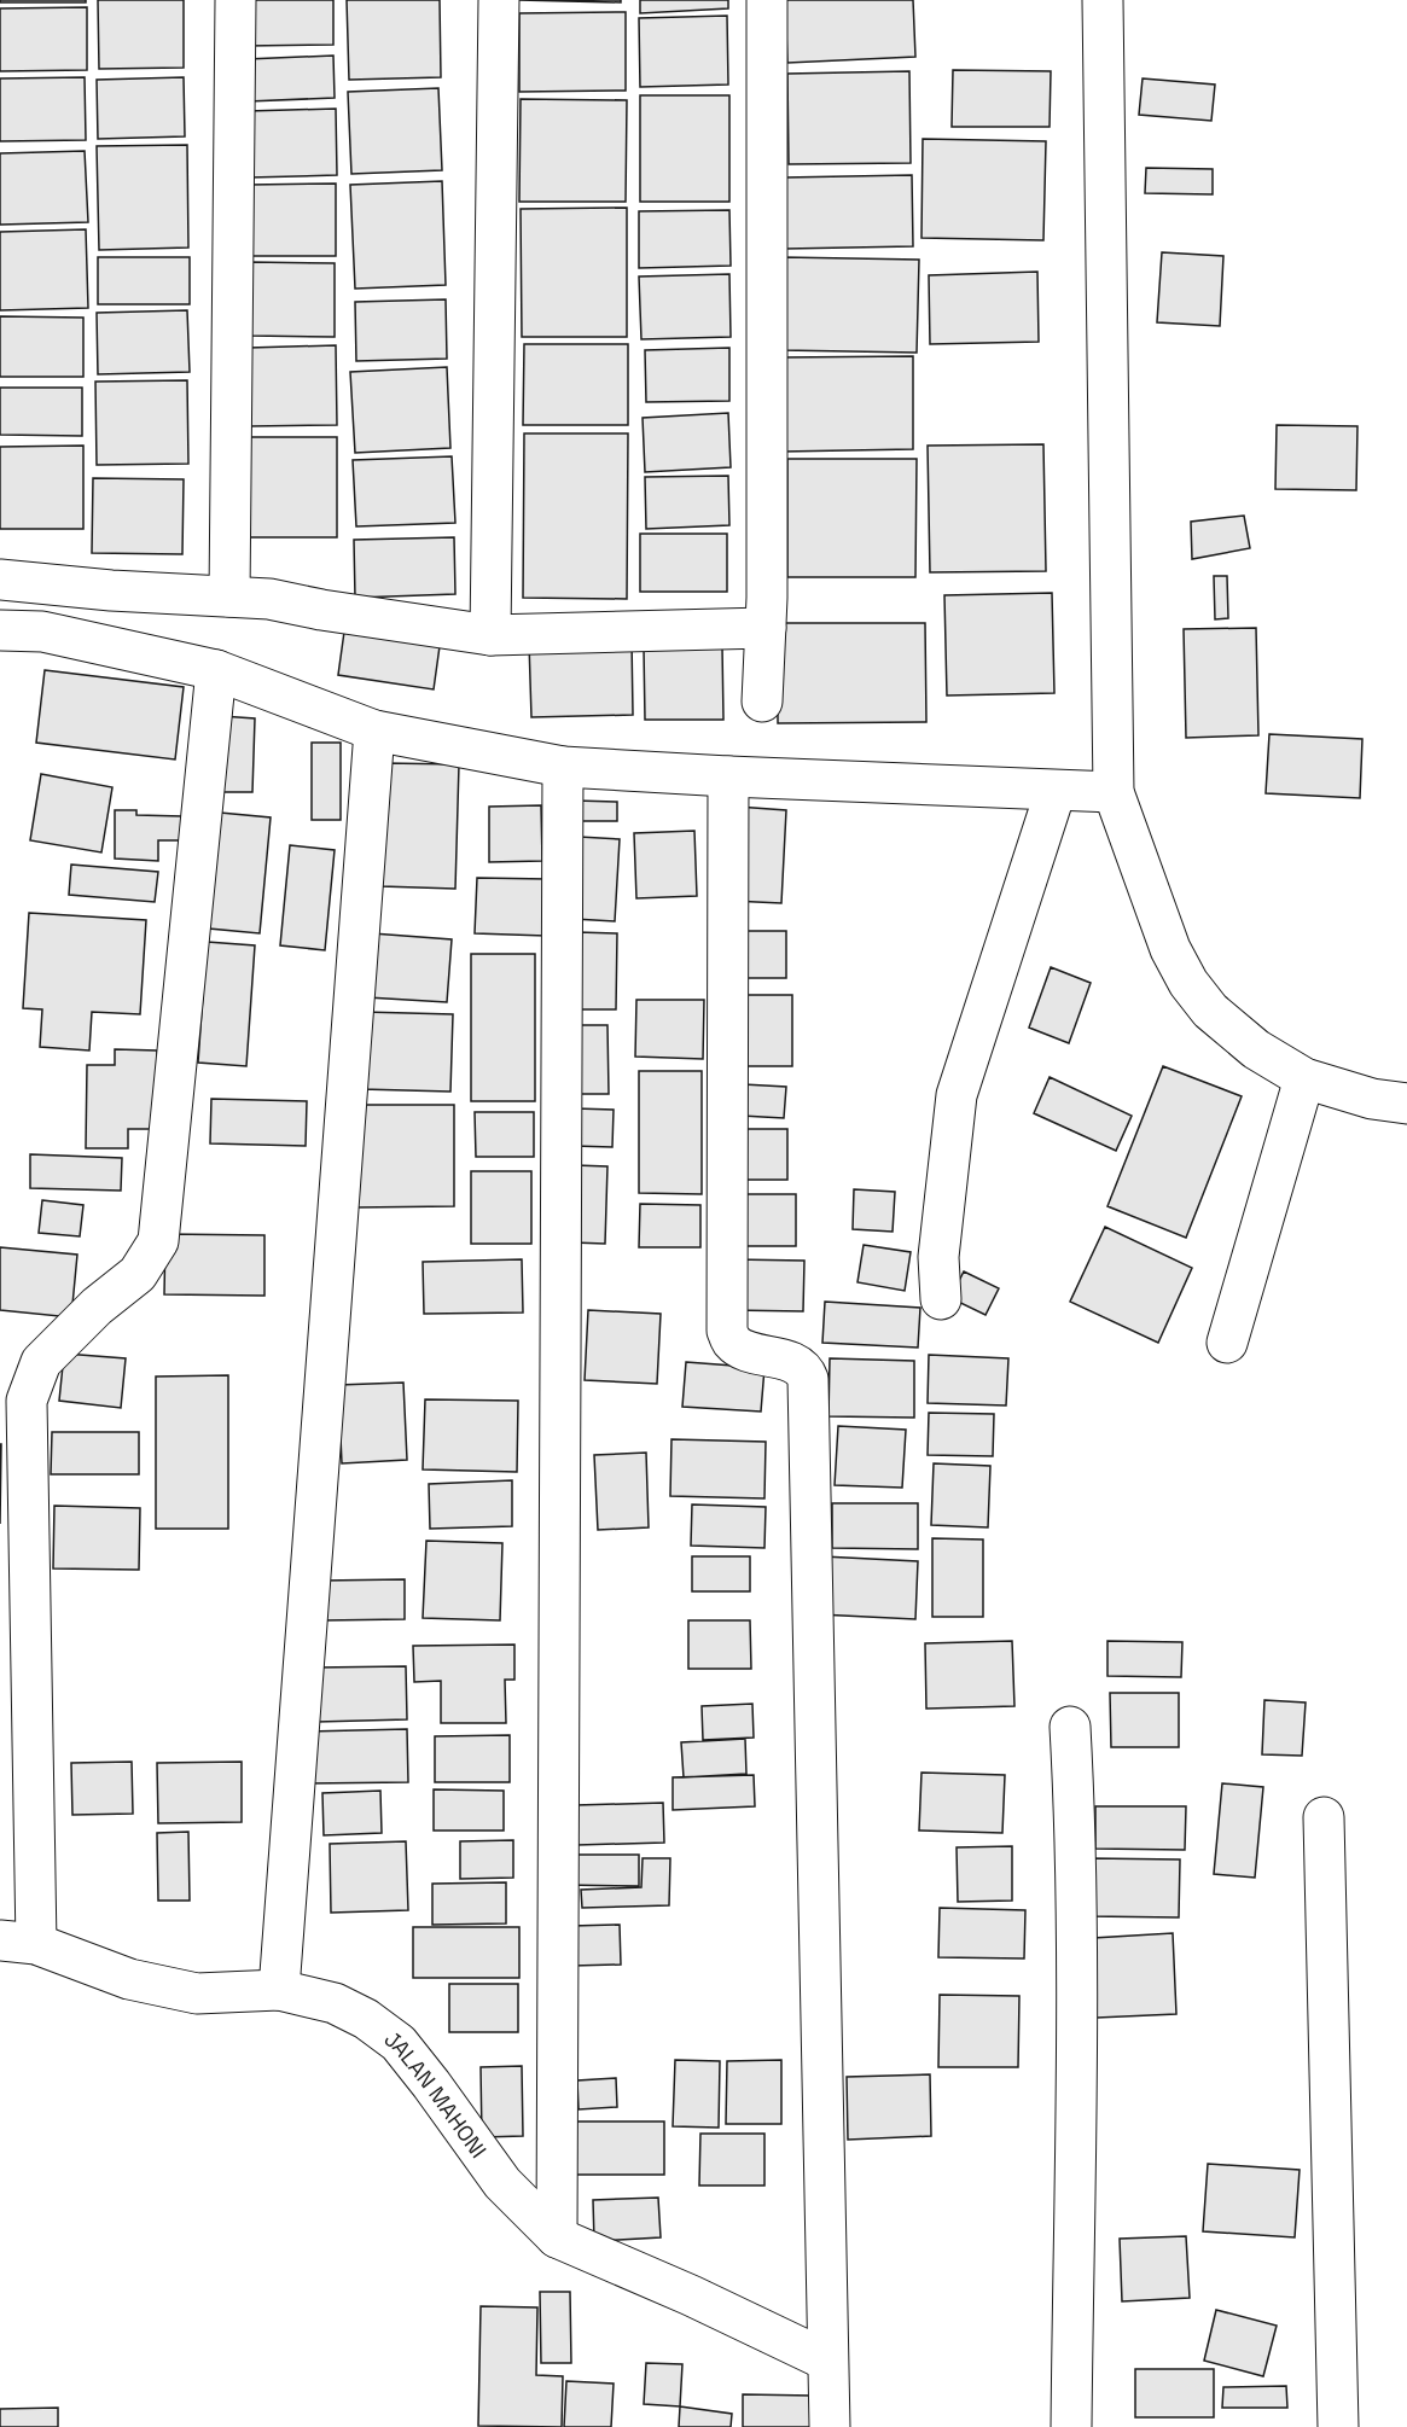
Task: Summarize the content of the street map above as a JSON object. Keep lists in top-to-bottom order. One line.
{"streets":{"street":["JALAN MAHONI"]}}
